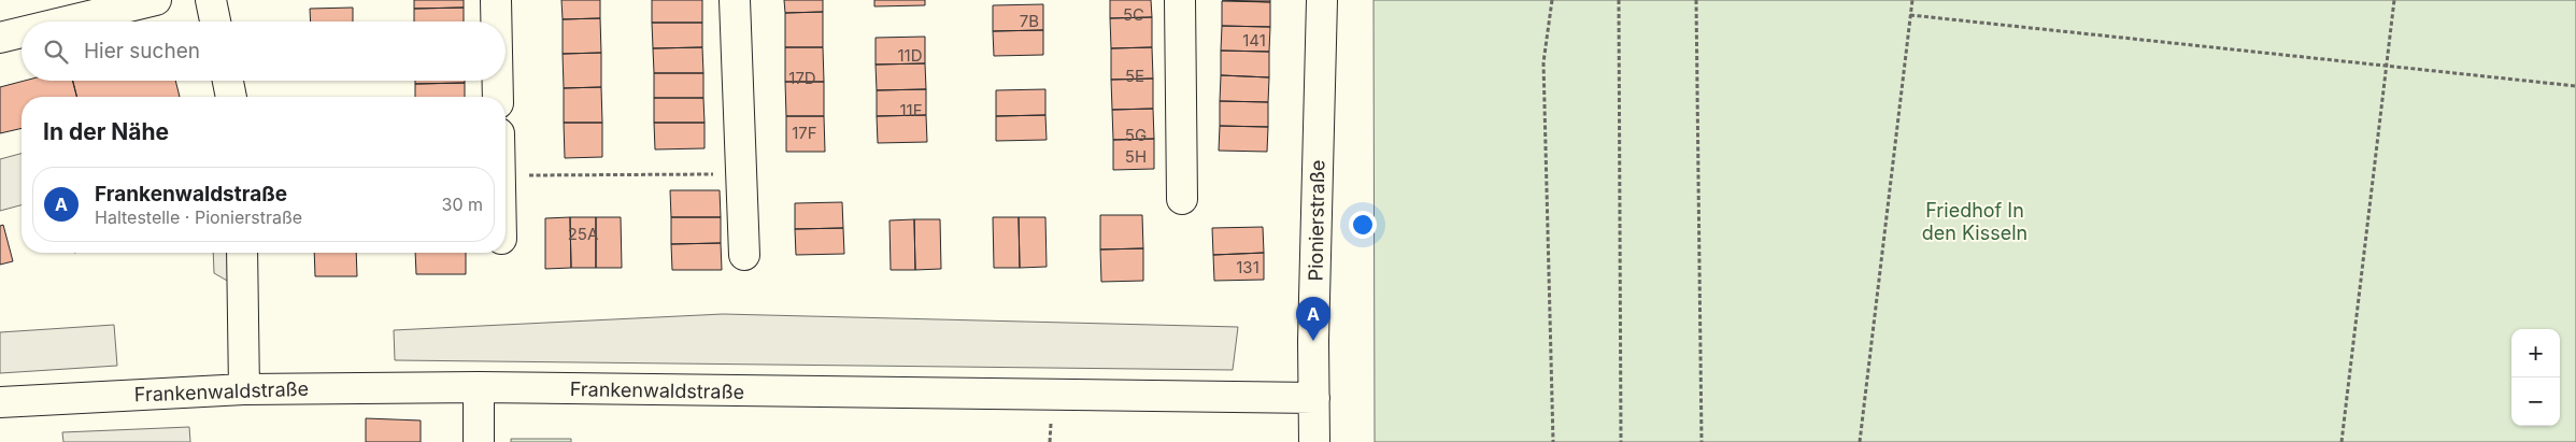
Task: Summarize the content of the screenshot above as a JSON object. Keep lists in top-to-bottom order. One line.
{"streets":{"street":["Pionierstraße","Frankenwaldstraße"]},"crossings":[["Pionierstraße","Frankenwaldstraße"]],"parks":["Friedhof In den Kisseln"],"house_numbers":["5C","7B","141","11D","5E","17D","11F","17F","5G","5H","25A","131"],"page":{"search":"Hier suchen","heading":"In der Nähe","list":[{"mark":"A","name":"Frankenwaldstraße","note":"Haltestelle · Pionierstraße","value":"30 m"}],"pins":"A","map_buttons":["+","−"]}}
